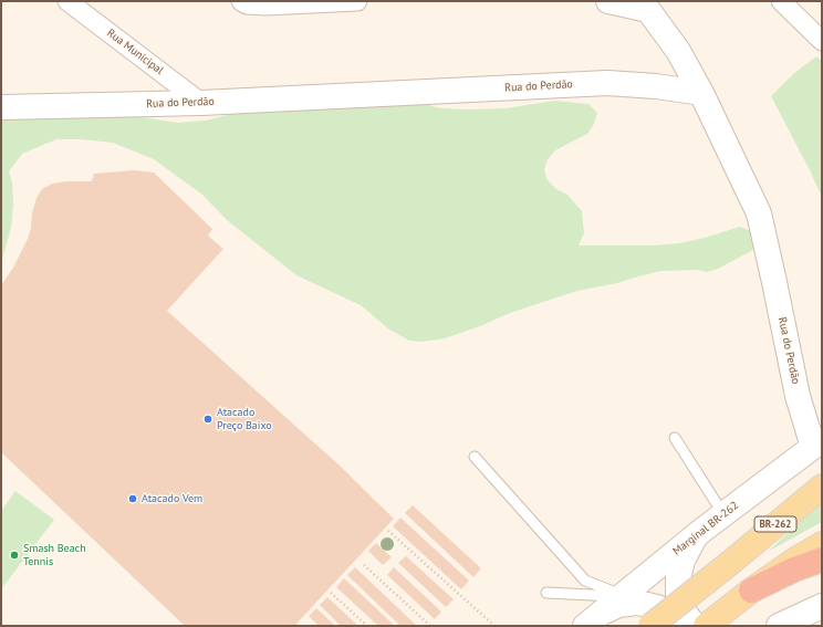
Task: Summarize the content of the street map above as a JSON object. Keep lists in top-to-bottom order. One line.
{"streets":{"main road":["BR-262"],"street":["Rua Municipal","Rua do Perdão","Marginal BR-262"]},"crossings":[["Rua Municipal","Rua do Perdão"],["Rua do Perdão","Marginal BR-262"]],"places":["Atacado Preço Baixo","Atacado Vem","Smash Beach Tennis"]}
